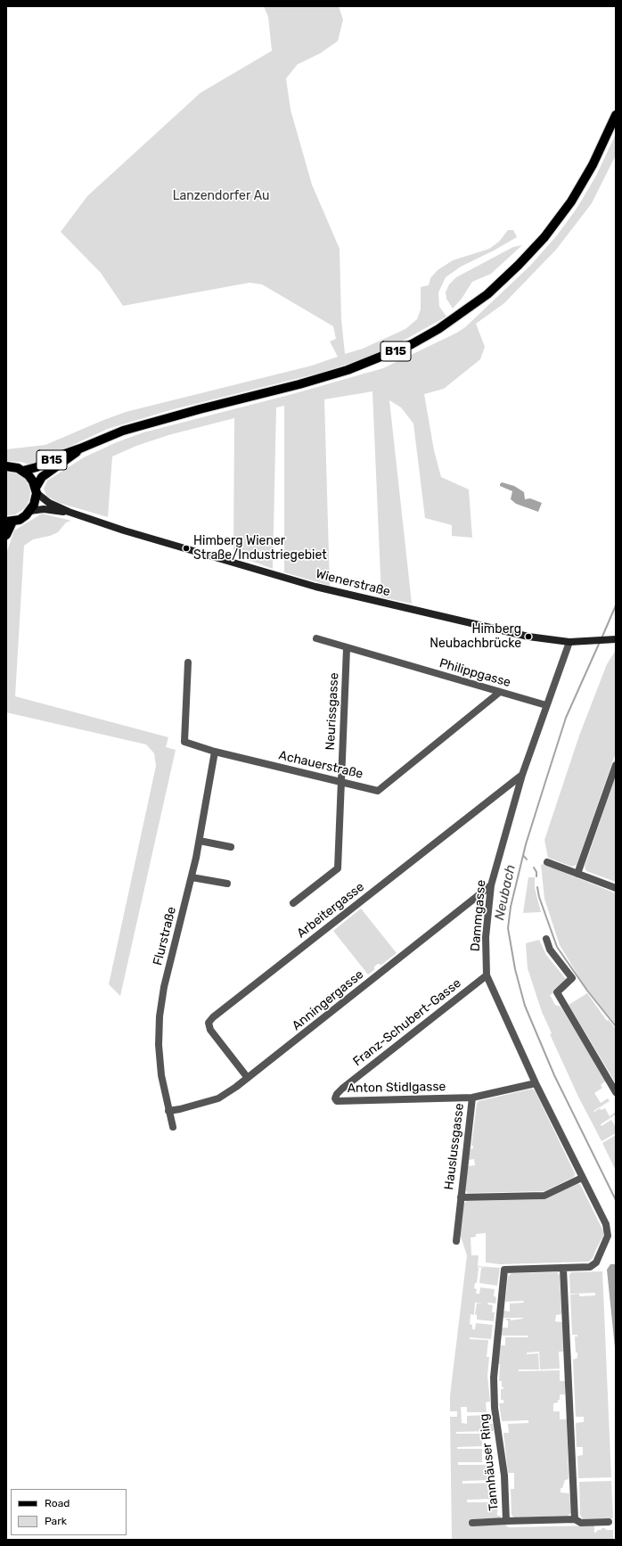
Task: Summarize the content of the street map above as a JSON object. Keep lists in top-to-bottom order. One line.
{"streets":{"main road":["B15"],"street":["Wienerstraße","Philippgasse","Neurissgasse","Achauerstraße","Arbeitergasse","Dammgasse","Flurstraße","Anningergasse","Franz-Schubert-Gasse","Anton Stidlgasse","Hauslussgasse","Tannhäuser Ring"]},"crossings":[["B15","Wienerstraße"],["Wienerstraße","Dammgasse"],["Philippgasse","Neurissgasse"],["Philippgasse","Achauerstraße"],["Philippgasse","Dammgasse"],["Neurissgasse","Achauerstraße"],["Achauerstraße","Flurstraße"],["Arbeitergasse","Dammgasse"],["Arbeitergasse","Anningergasse"],["Dammgasse","Anningergasse"],["Dammgasse","Franz-Schubert-Gasse"],["Dammgasse","Hauslussgasse"],["Dammgasse","Tannhäuser Ring"],["Flurstraße","Anningergasse"],["Franz-Schubert-Gasse","Anton Stidlgasse"],["Anton Stidlgasse","Hauslussgasse"]],"water":["Neubach"],"parks":["Lanzendorfer Au"],"places":["Himberg Wiener Straße/Industriegebiet","Himberg Neubachbrücke"],"legend":["Road","Park"]}
